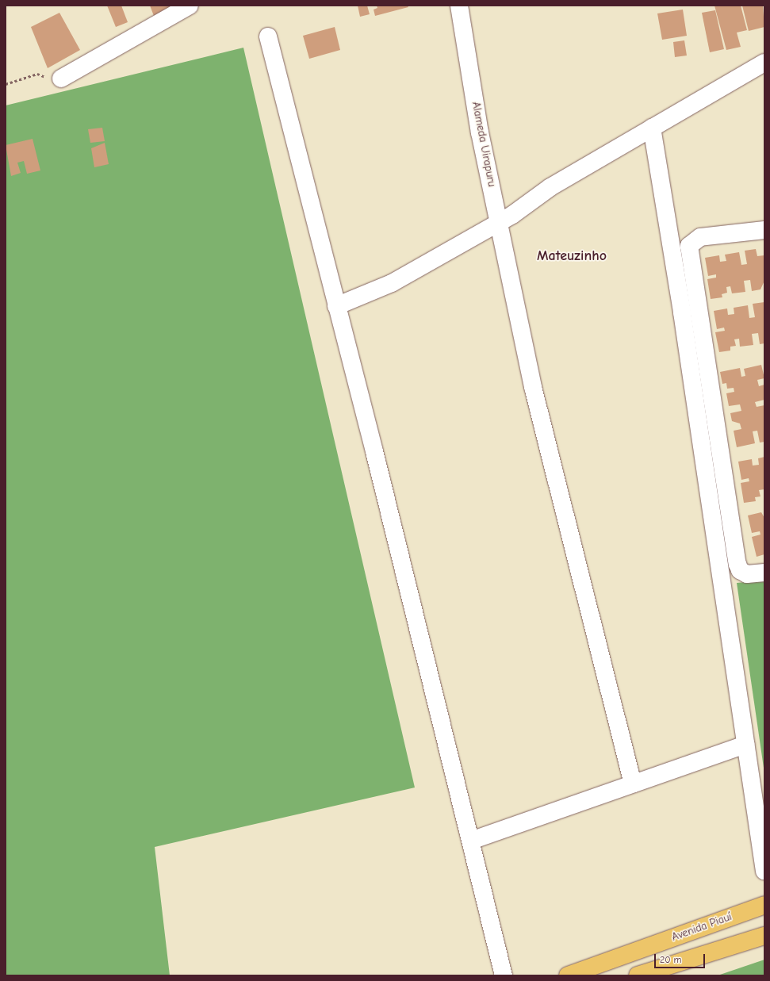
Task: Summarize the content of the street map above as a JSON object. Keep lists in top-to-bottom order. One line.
{"streets":{"main road":["Avenida Piauí"],"street":["Alameda Uirapuru"]},"districts":["Mateuzinho"],"scale_bar":"20 m"}
